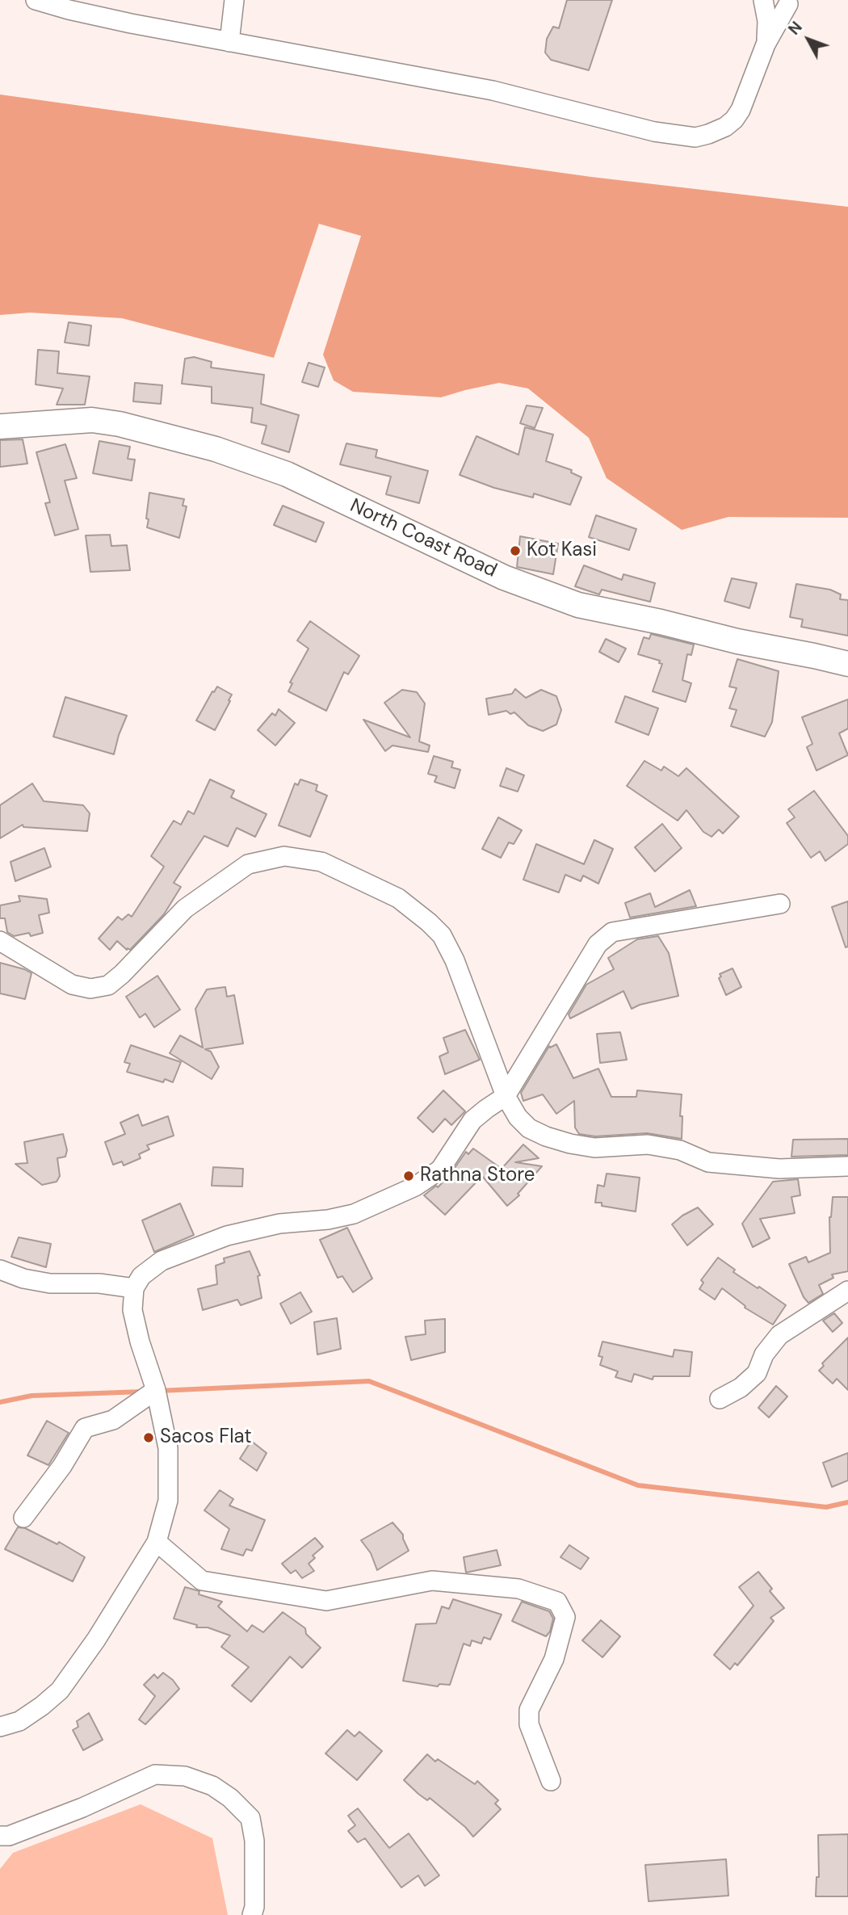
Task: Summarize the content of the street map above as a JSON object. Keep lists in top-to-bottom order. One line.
{"streets":{"main road":["North Coast Road"]},"places":["Kot Kasi","Rathna Store","Sacos Flat"],"north":"top left"}
